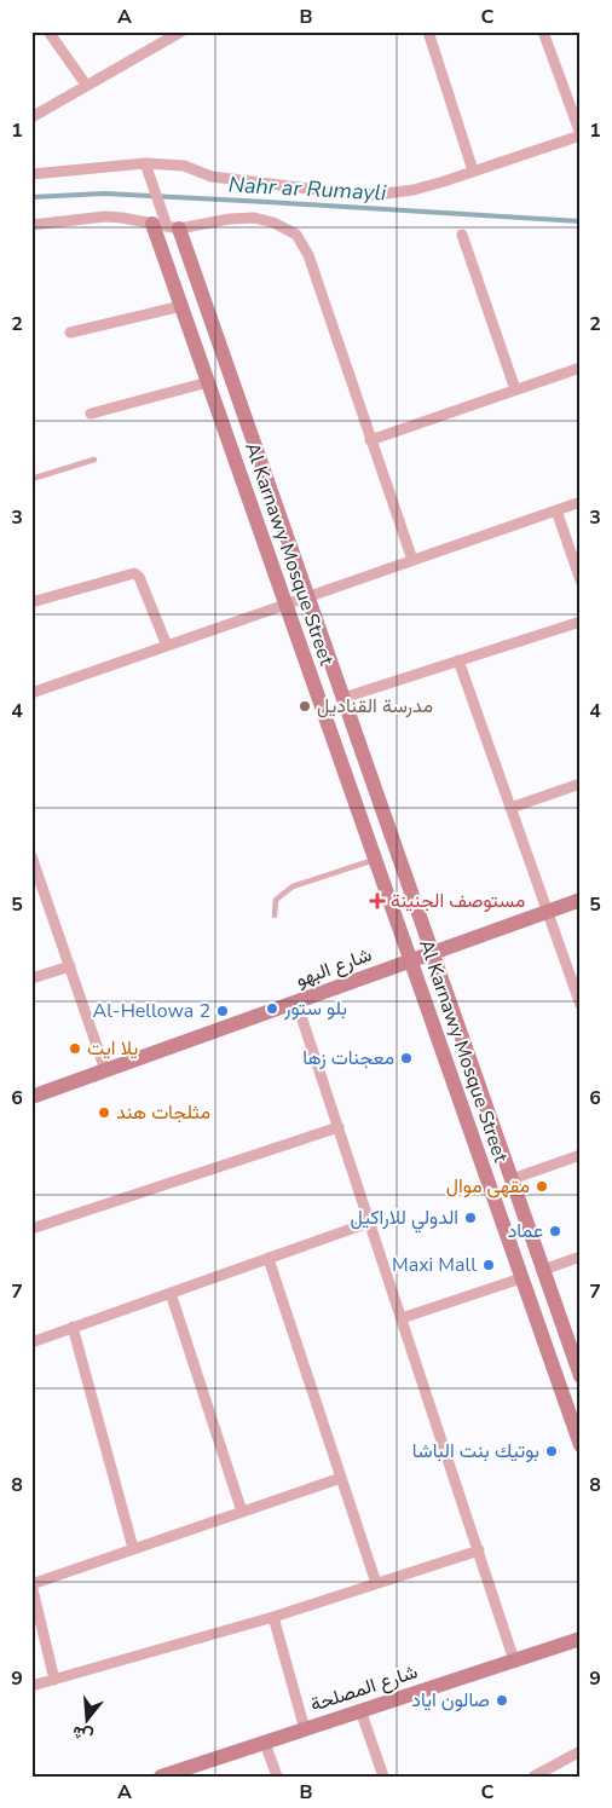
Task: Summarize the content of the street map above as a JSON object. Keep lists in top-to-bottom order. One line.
{"streets":{"main road":["Al Karnawy Mosque Street","شارع البهو","شارع المصلحة"]},"crossings":[["Al Karnawy Mosque Street","شارع البهو"]],"water":["Nahr ar Rumayli"],"places":{"other":["مدرسة القناديل","بلو ستور","Al-Hellowa 2","يلا ايت","معجنات زها","مثلجات هند","مقهى موال","الدولي للاراكيل","عماد","Maxi Mall","بوتيك بنت الباشا","صالون اياد"],"health":["مستوصف الجنينة"]},"north":"bottom","grid":{"columns":["A","B","C"],"rows":["1","2","3","4","5","6","7","8","9"]}}
